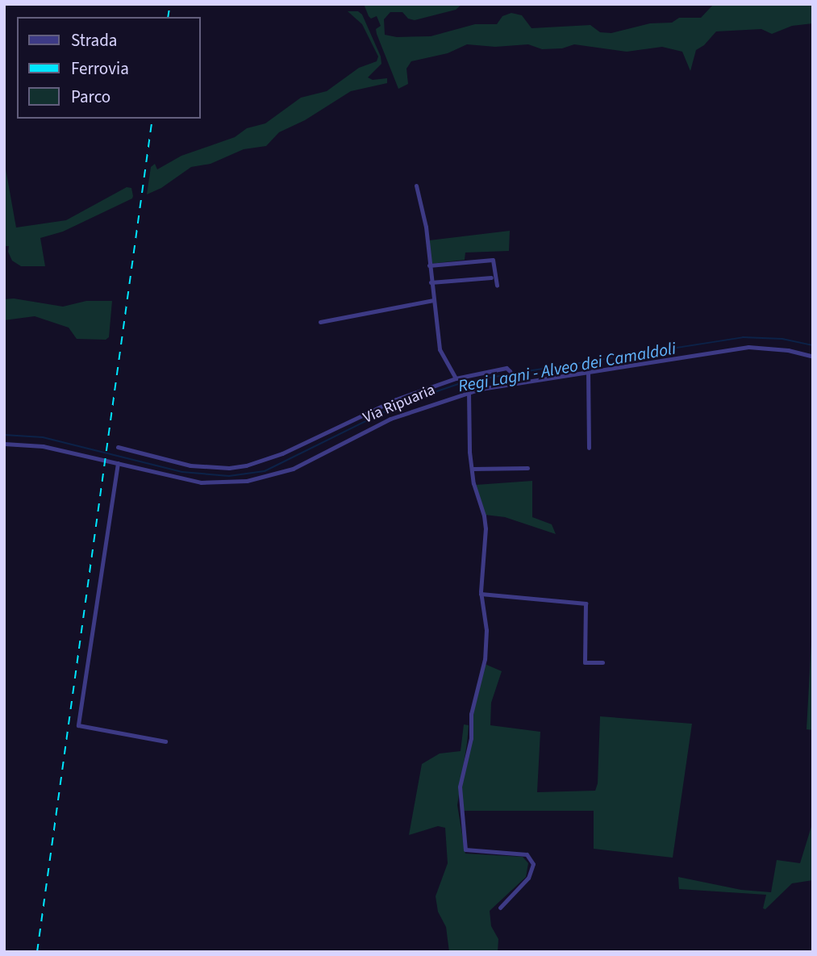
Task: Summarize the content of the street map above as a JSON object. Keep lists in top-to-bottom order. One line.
{"streets":{"street":["Via Ripuaria"]},"water":["Regi Lagni - Alveo dei Camaldoli"],"legend":["Strada","Ferrovia","Parco"]}
